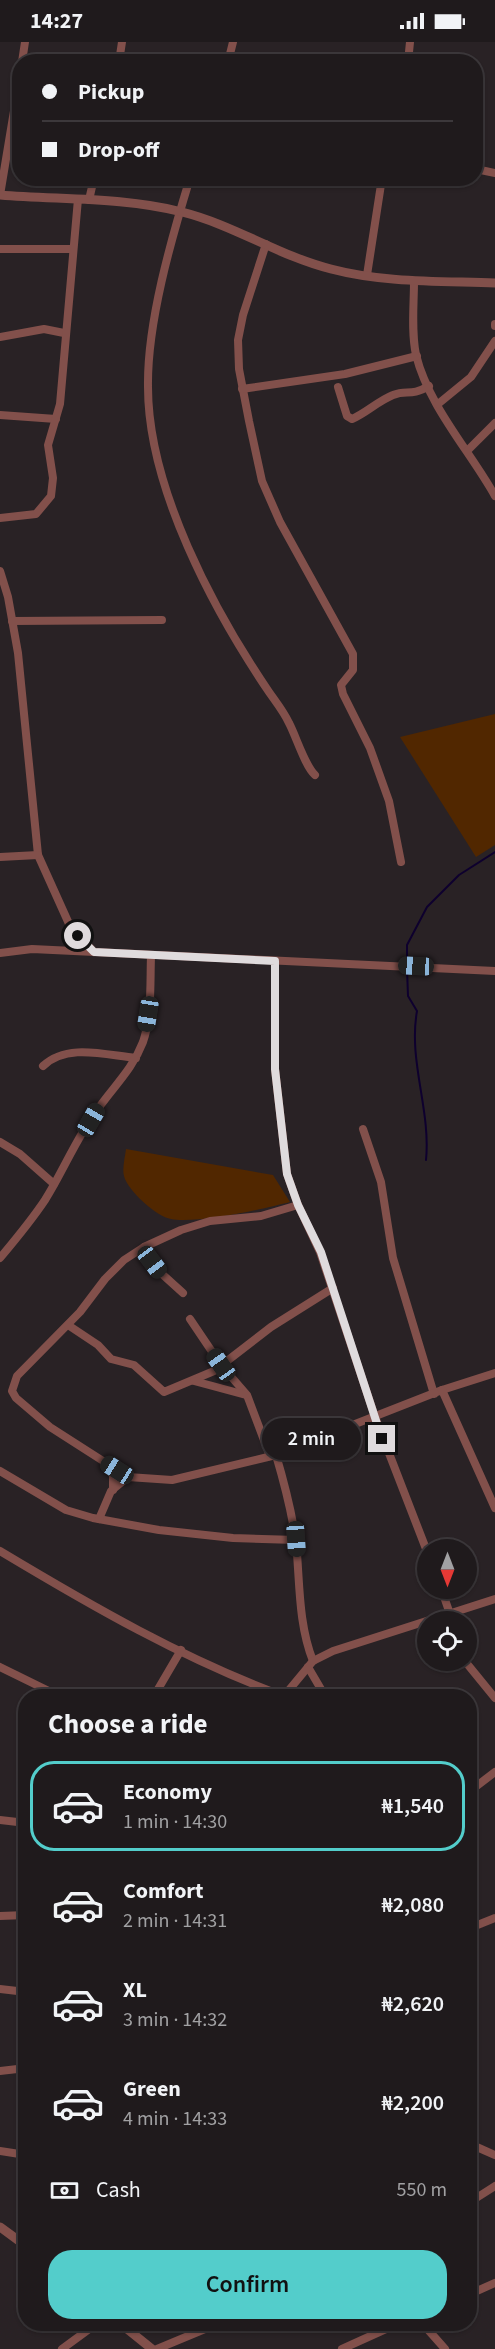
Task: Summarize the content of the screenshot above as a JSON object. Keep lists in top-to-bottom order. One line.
{"north":"bottom","page":{"status":"14:27","banner":["Pickup","Drop-off"],"bubble":"2 min","heading":"Choose a ride","list":[{"name":"Economy","note":"1 min · 14:30","value":"₦1,540"},{"name":"Comfort","note":"2 min · 14:31","value":"₦2,080"},{"name":"XL","note":"3 min · 14:32","value":"₦2,620"},{"name":"Green","note":"4 min · 14:33","value":"₦2,200"}],"pay":["Cash","550 m"],"buttons":"Confirm"}}
